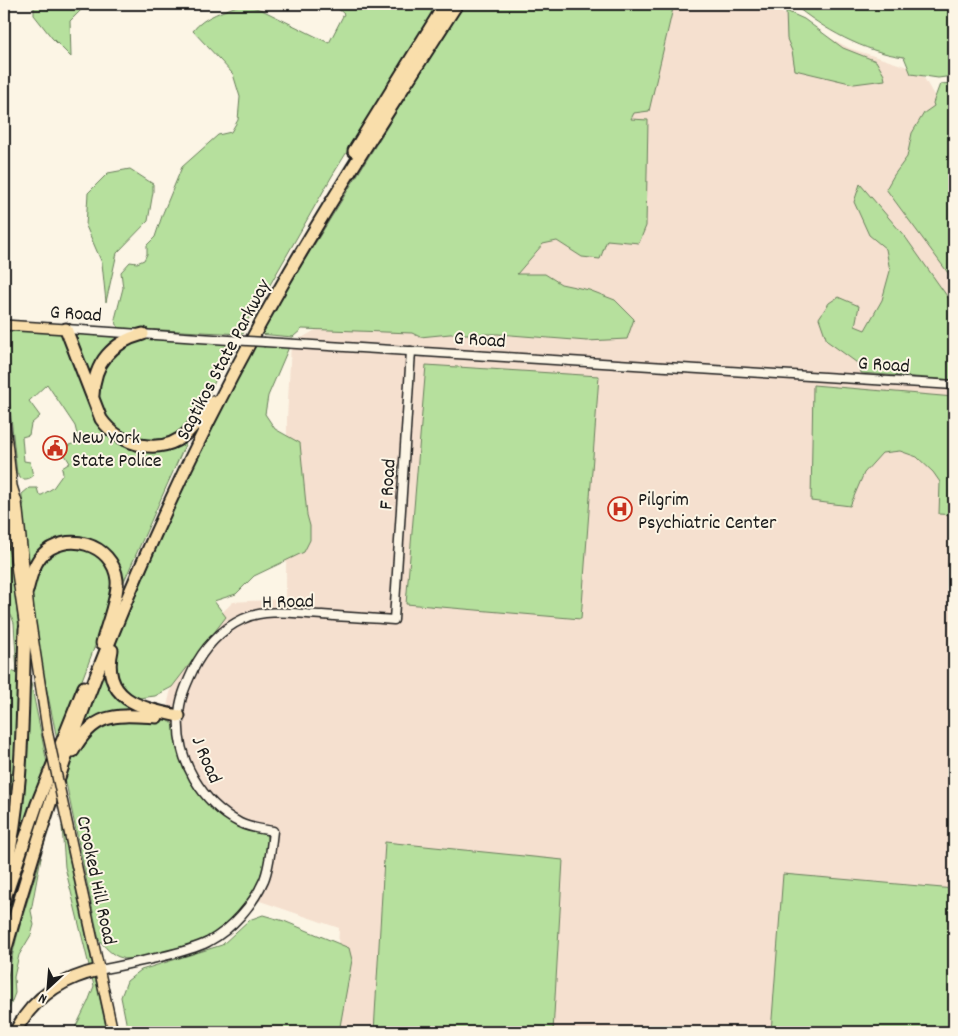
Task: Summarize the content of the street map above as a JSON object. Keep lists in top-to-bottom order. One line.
{"streets":{"highway":["Sagtikos State Parkway"],"main road":["G Road","Crooked Hill Road"],"street":["F Road","H Road","J Road"]},"crossings":[["G Road","F Road"],["F Road","H Road"],["H Road","J Road"],["J Road","Crooked Hill Road"]],"places":{"public building":["New York State Police"],"hospital":["Pilgrim Psychiatric Center"]},"north":"bottom left"}
